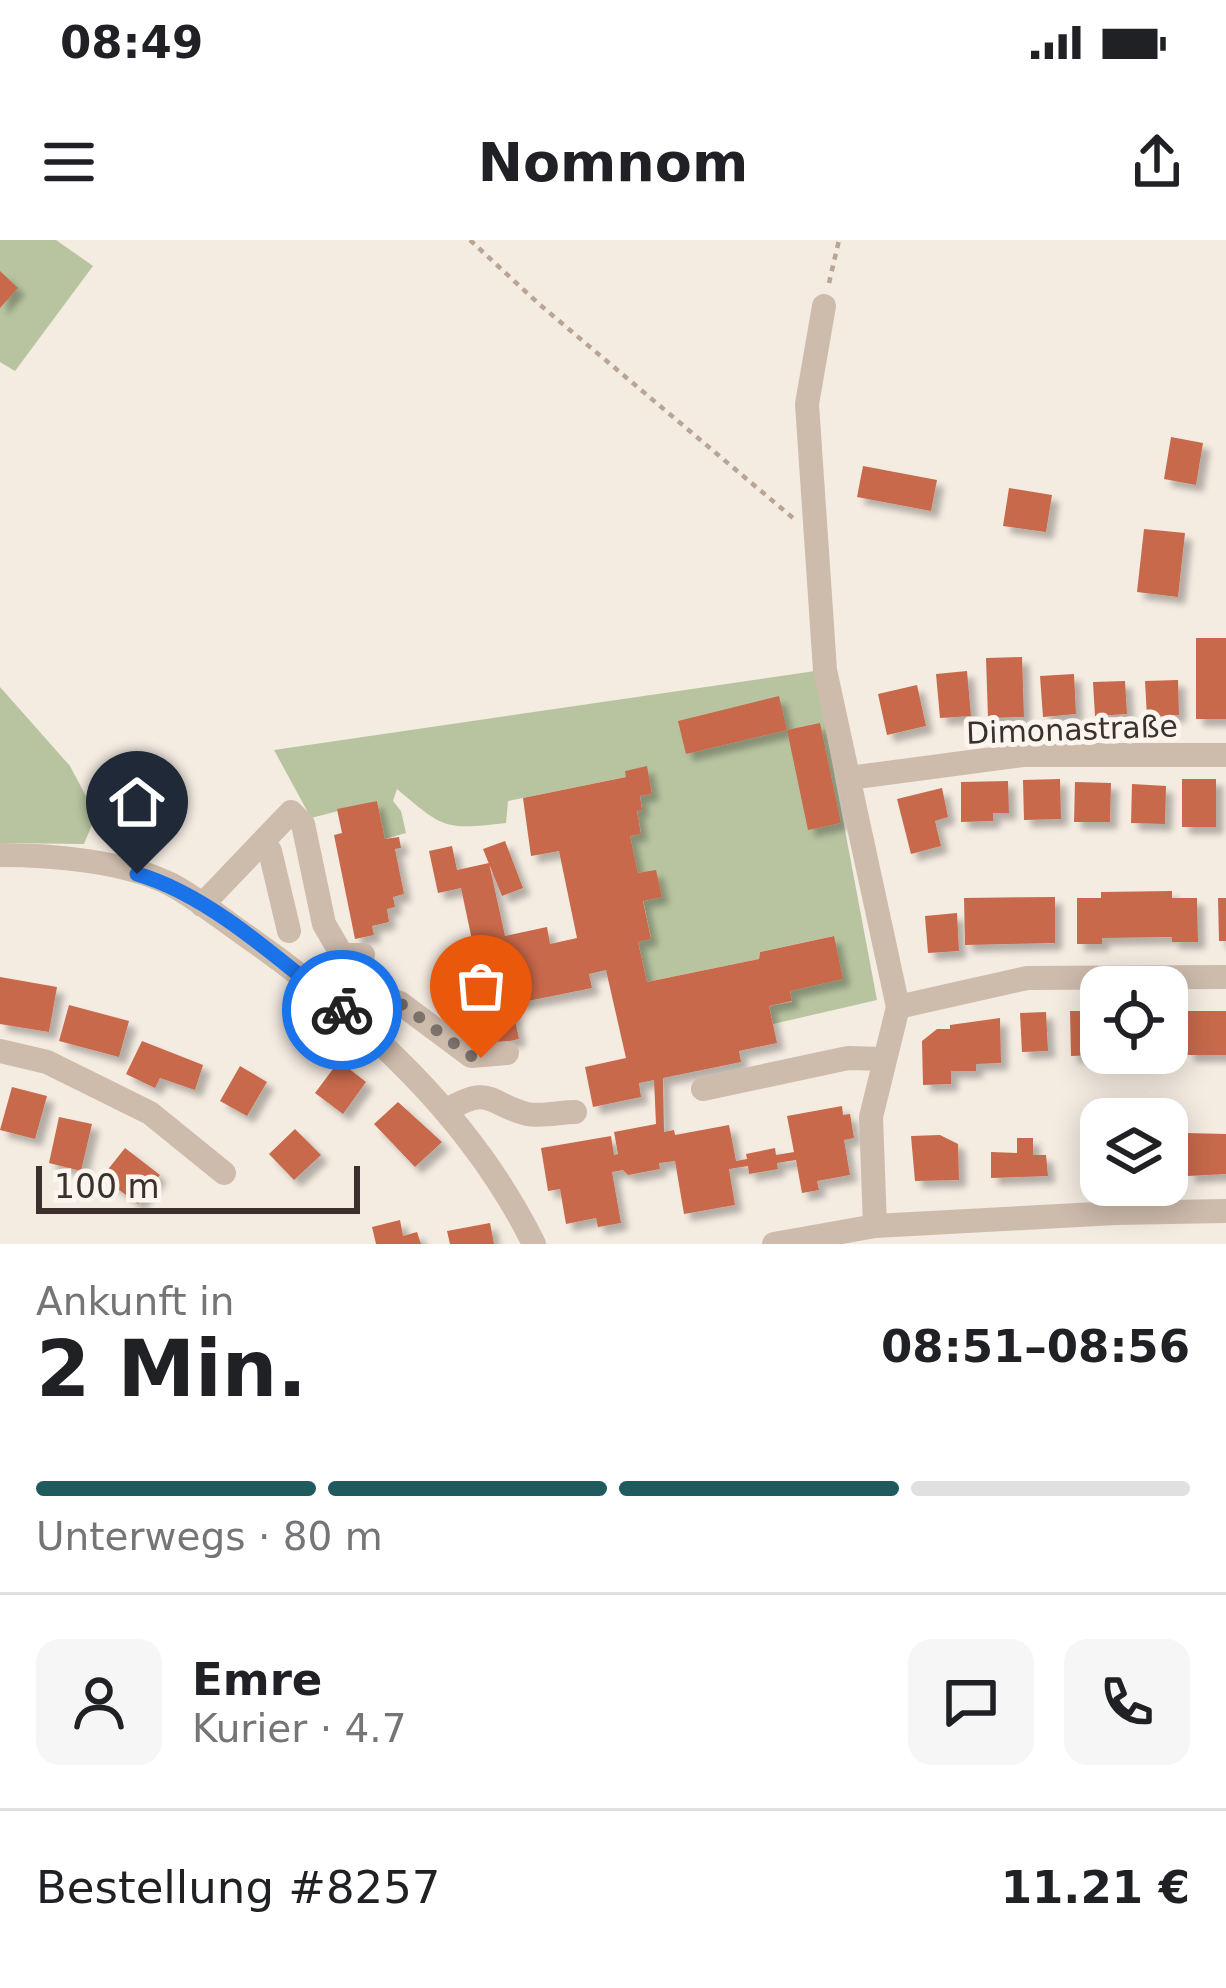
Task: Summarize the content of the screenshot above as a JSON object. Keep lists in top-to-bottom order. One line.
{"streets":{"street":["Dimonastraße"]},"scale_bar":"100 m","page":{"status":"08:49","header":"Nomnom","scale":"100 m","heading":["2 Min.","Ankunft in","08:51–08:56"],"panel":["Emre","Kurier · 4.7","Bestellung #8257","11.21 €"],"bar":"Unterwegs · 80 m"}}
